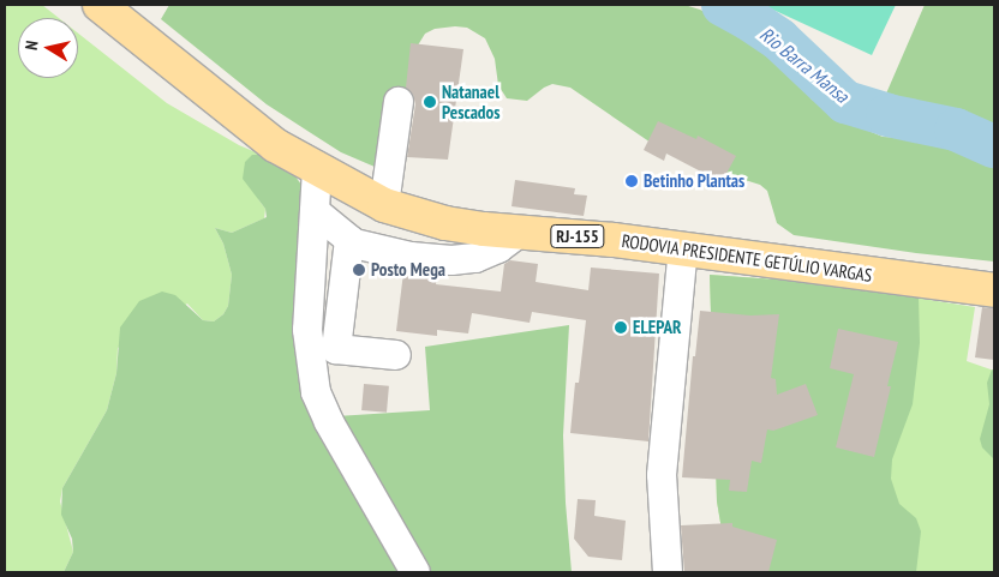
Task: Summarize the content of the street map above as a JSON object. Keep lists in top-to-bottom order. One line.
{"streets":{"main road":["RJ-155","RODOVIA PRESIDENTE GETÚLIO VARGAS"]},"water":["Rio Barra Mansa"],"places":["Natanael Pescados","Betinho Plantas","Posto Mega","ELEPAR"],"north":"left"}
